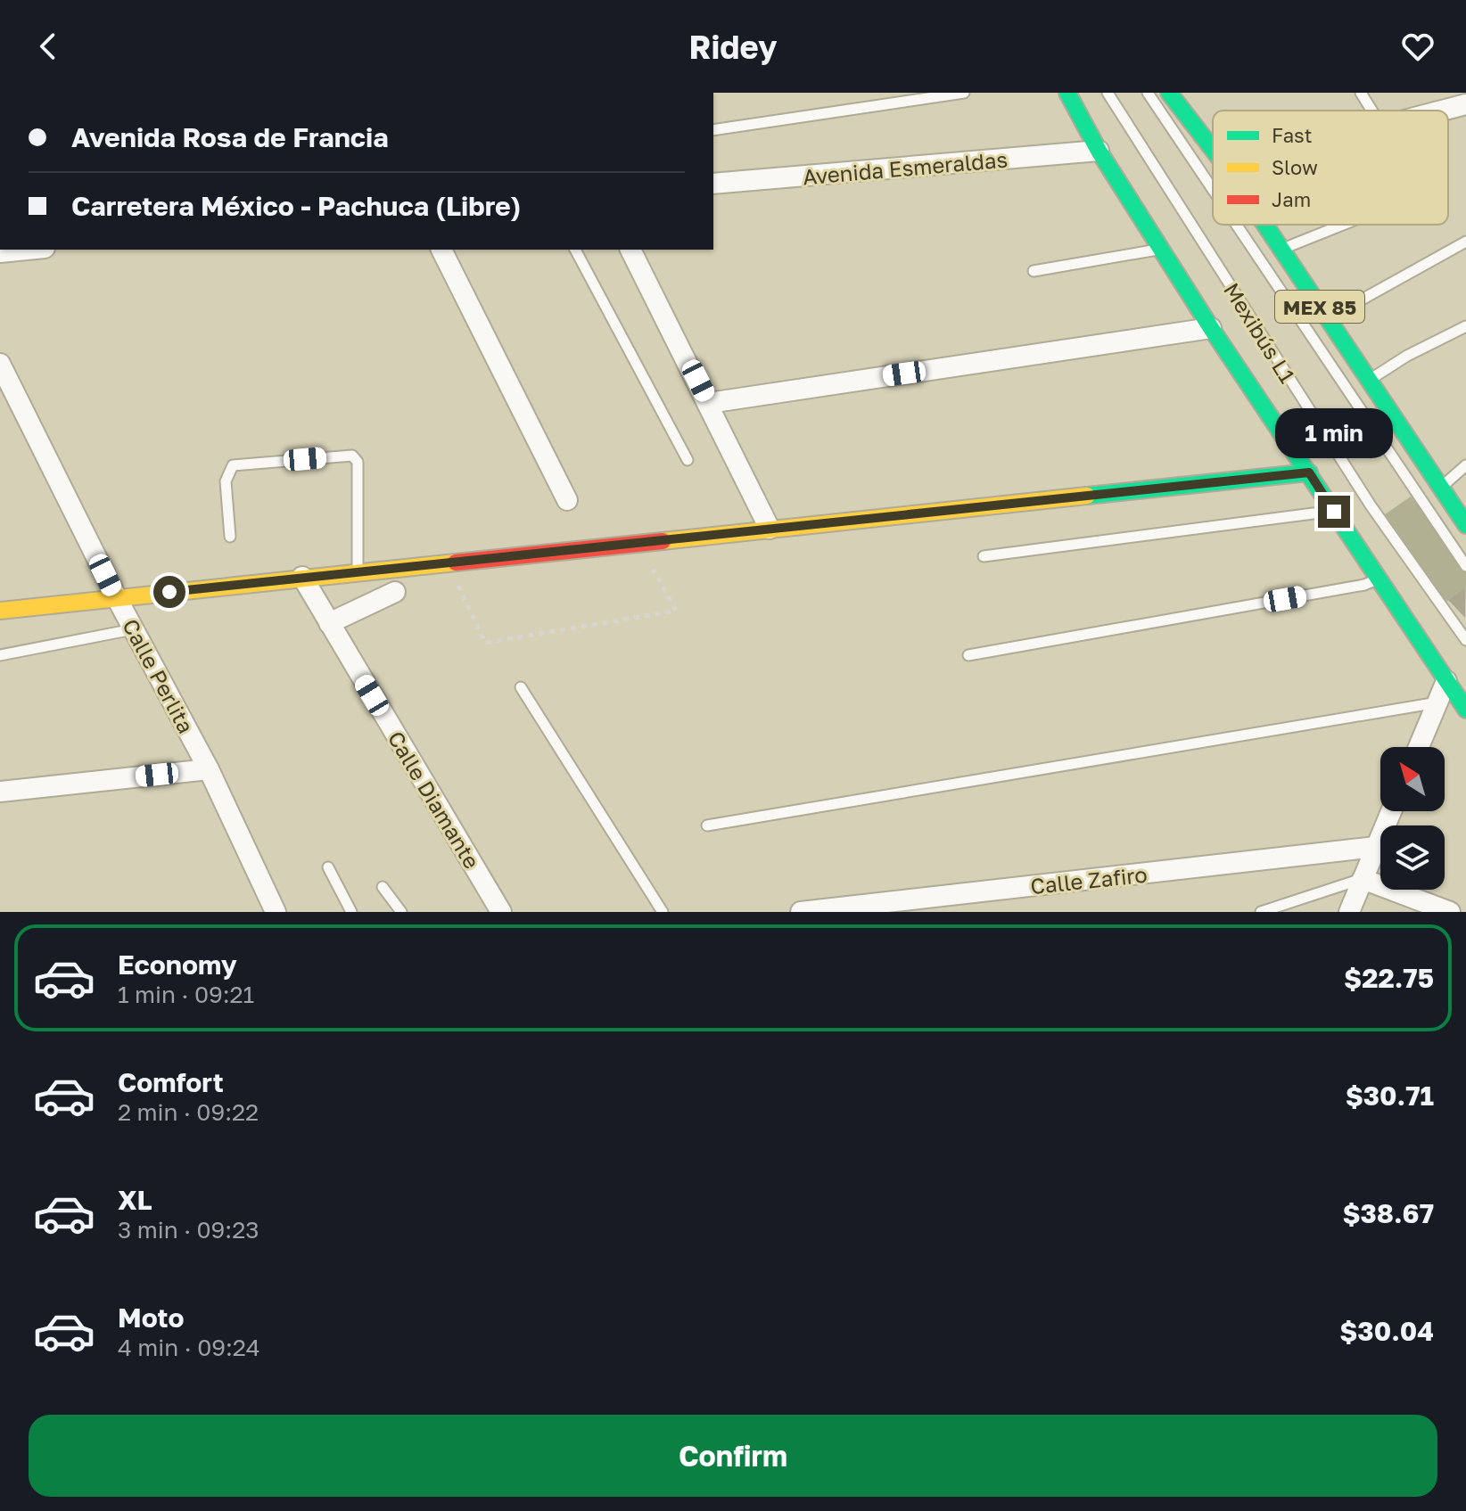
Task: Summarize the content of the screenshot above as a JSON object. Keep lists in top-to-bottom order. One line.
{"streets":{"street":["Avenida Esmeraldas","MEX 85","Calle Perlita","Calle Diamante","Calle Zafiro"],"lane":["Mexibús L1"]},"legend":["Fast","Slow","Jam"],"north":"top left","page":{"header":"Ridey","banner":["Avenida Rosa de Francia","Carretera México - Pachuca (Libre)"],"bubble":"1 min","list":[{"name":"Economy","note":"1 min · 09:21","value":"$22.75"},{"name":"Comfort","note":"2 min · 09:22","value":"$30.71"},{"name":"XL","note":"3 min · 09:23","value":"$38.67"},{"name":"Moto","note":"4 min · 09:24","value":"$30.04"}],"buttons":"Confirm"}}
